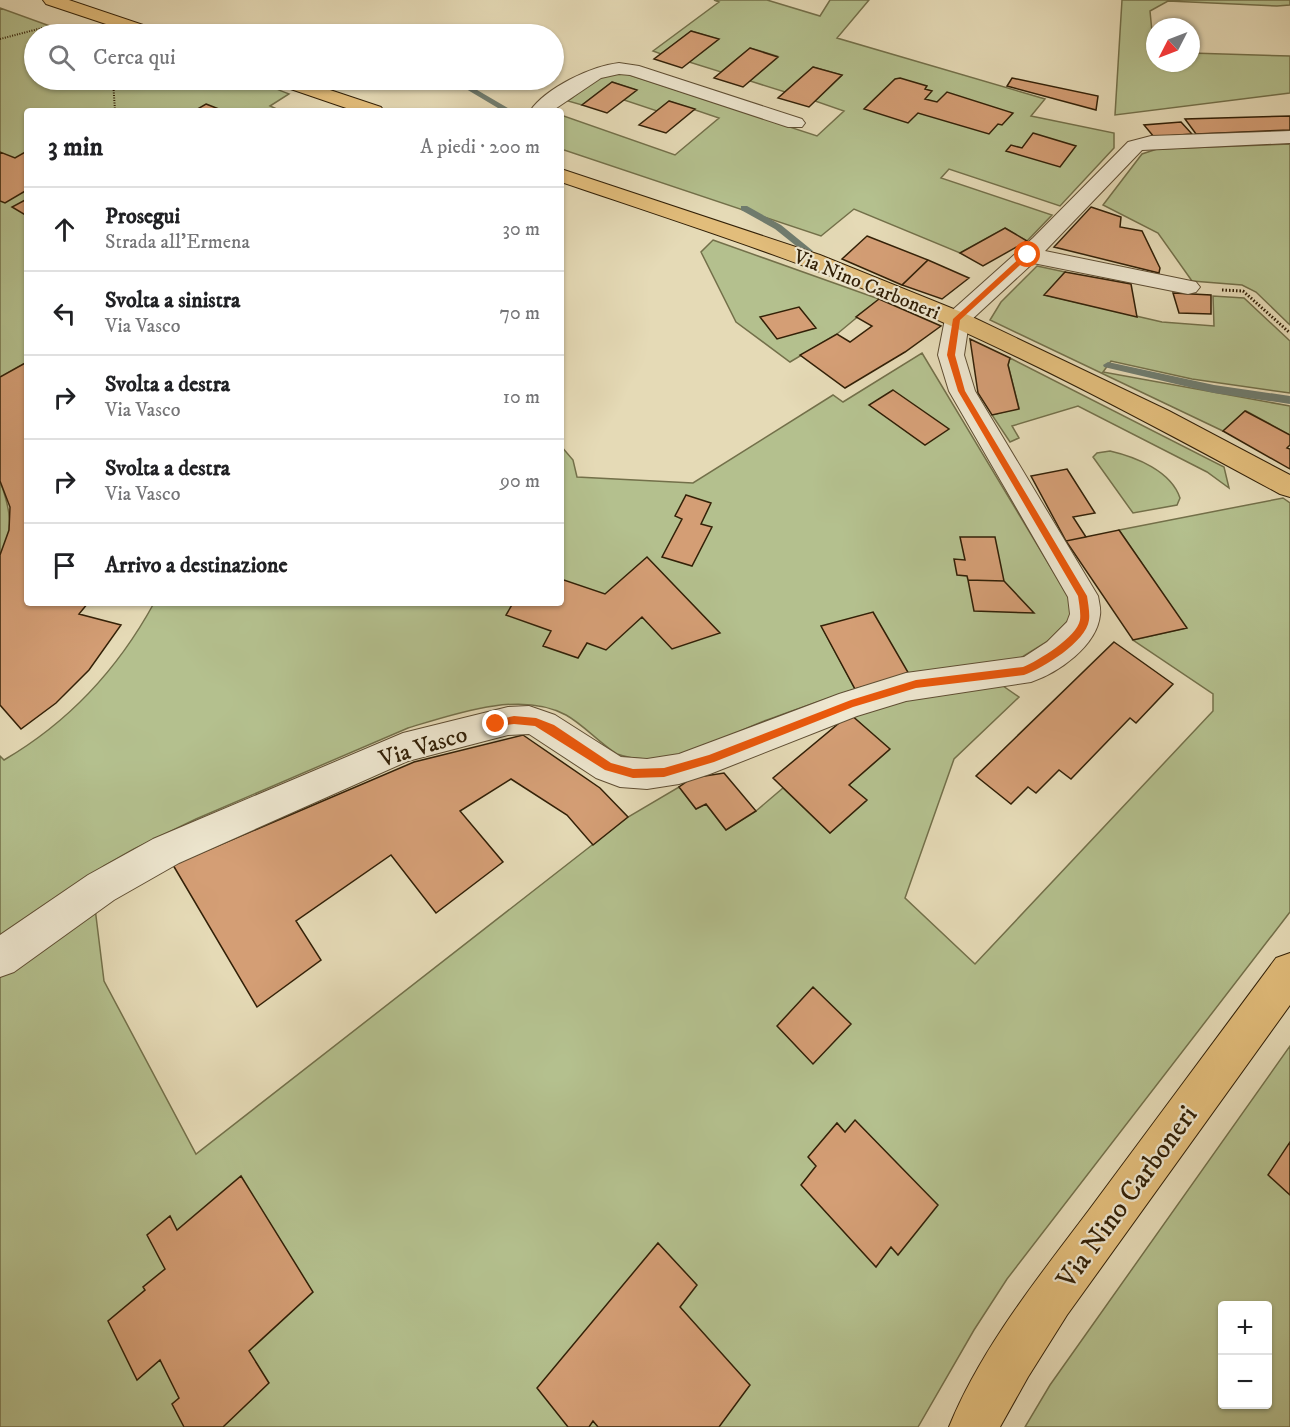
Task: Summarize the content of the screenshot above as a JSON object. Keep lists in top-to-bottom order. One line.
{"streets":{"main road":["Via Nino Carboneri"],"street":["Via Vasco"]},"crossings":[["Via Nino Carboneri","Via Vasco"]],"north":"bottom left","page":{"search":"Cerca qui","heading":["3 min","A piedi · 200 m"],"list":[["Prosegui","Strada all'Ermena","30 m"],["Svolta a sinistra","Via Vasco","70 m"],["Svolta a destra","Via Vasco","10 m"],["Svolta a destra","Via Vasco","90 m"],"Arrivo a destinazione"],"map_buttons":["+","−"]}}
